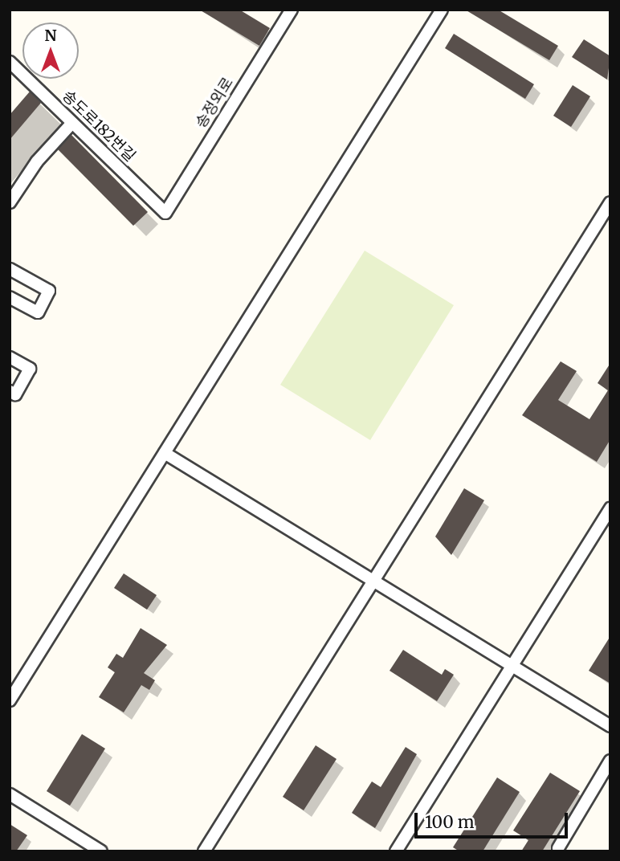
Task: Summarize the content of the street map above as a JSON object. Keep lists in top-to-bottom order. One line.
{"streets":{"street":["송정외로","송도로182번길"]},"crossings":[["송정외로","송도로182번길"]],"scale_bar":"100 m","north":"top"}
